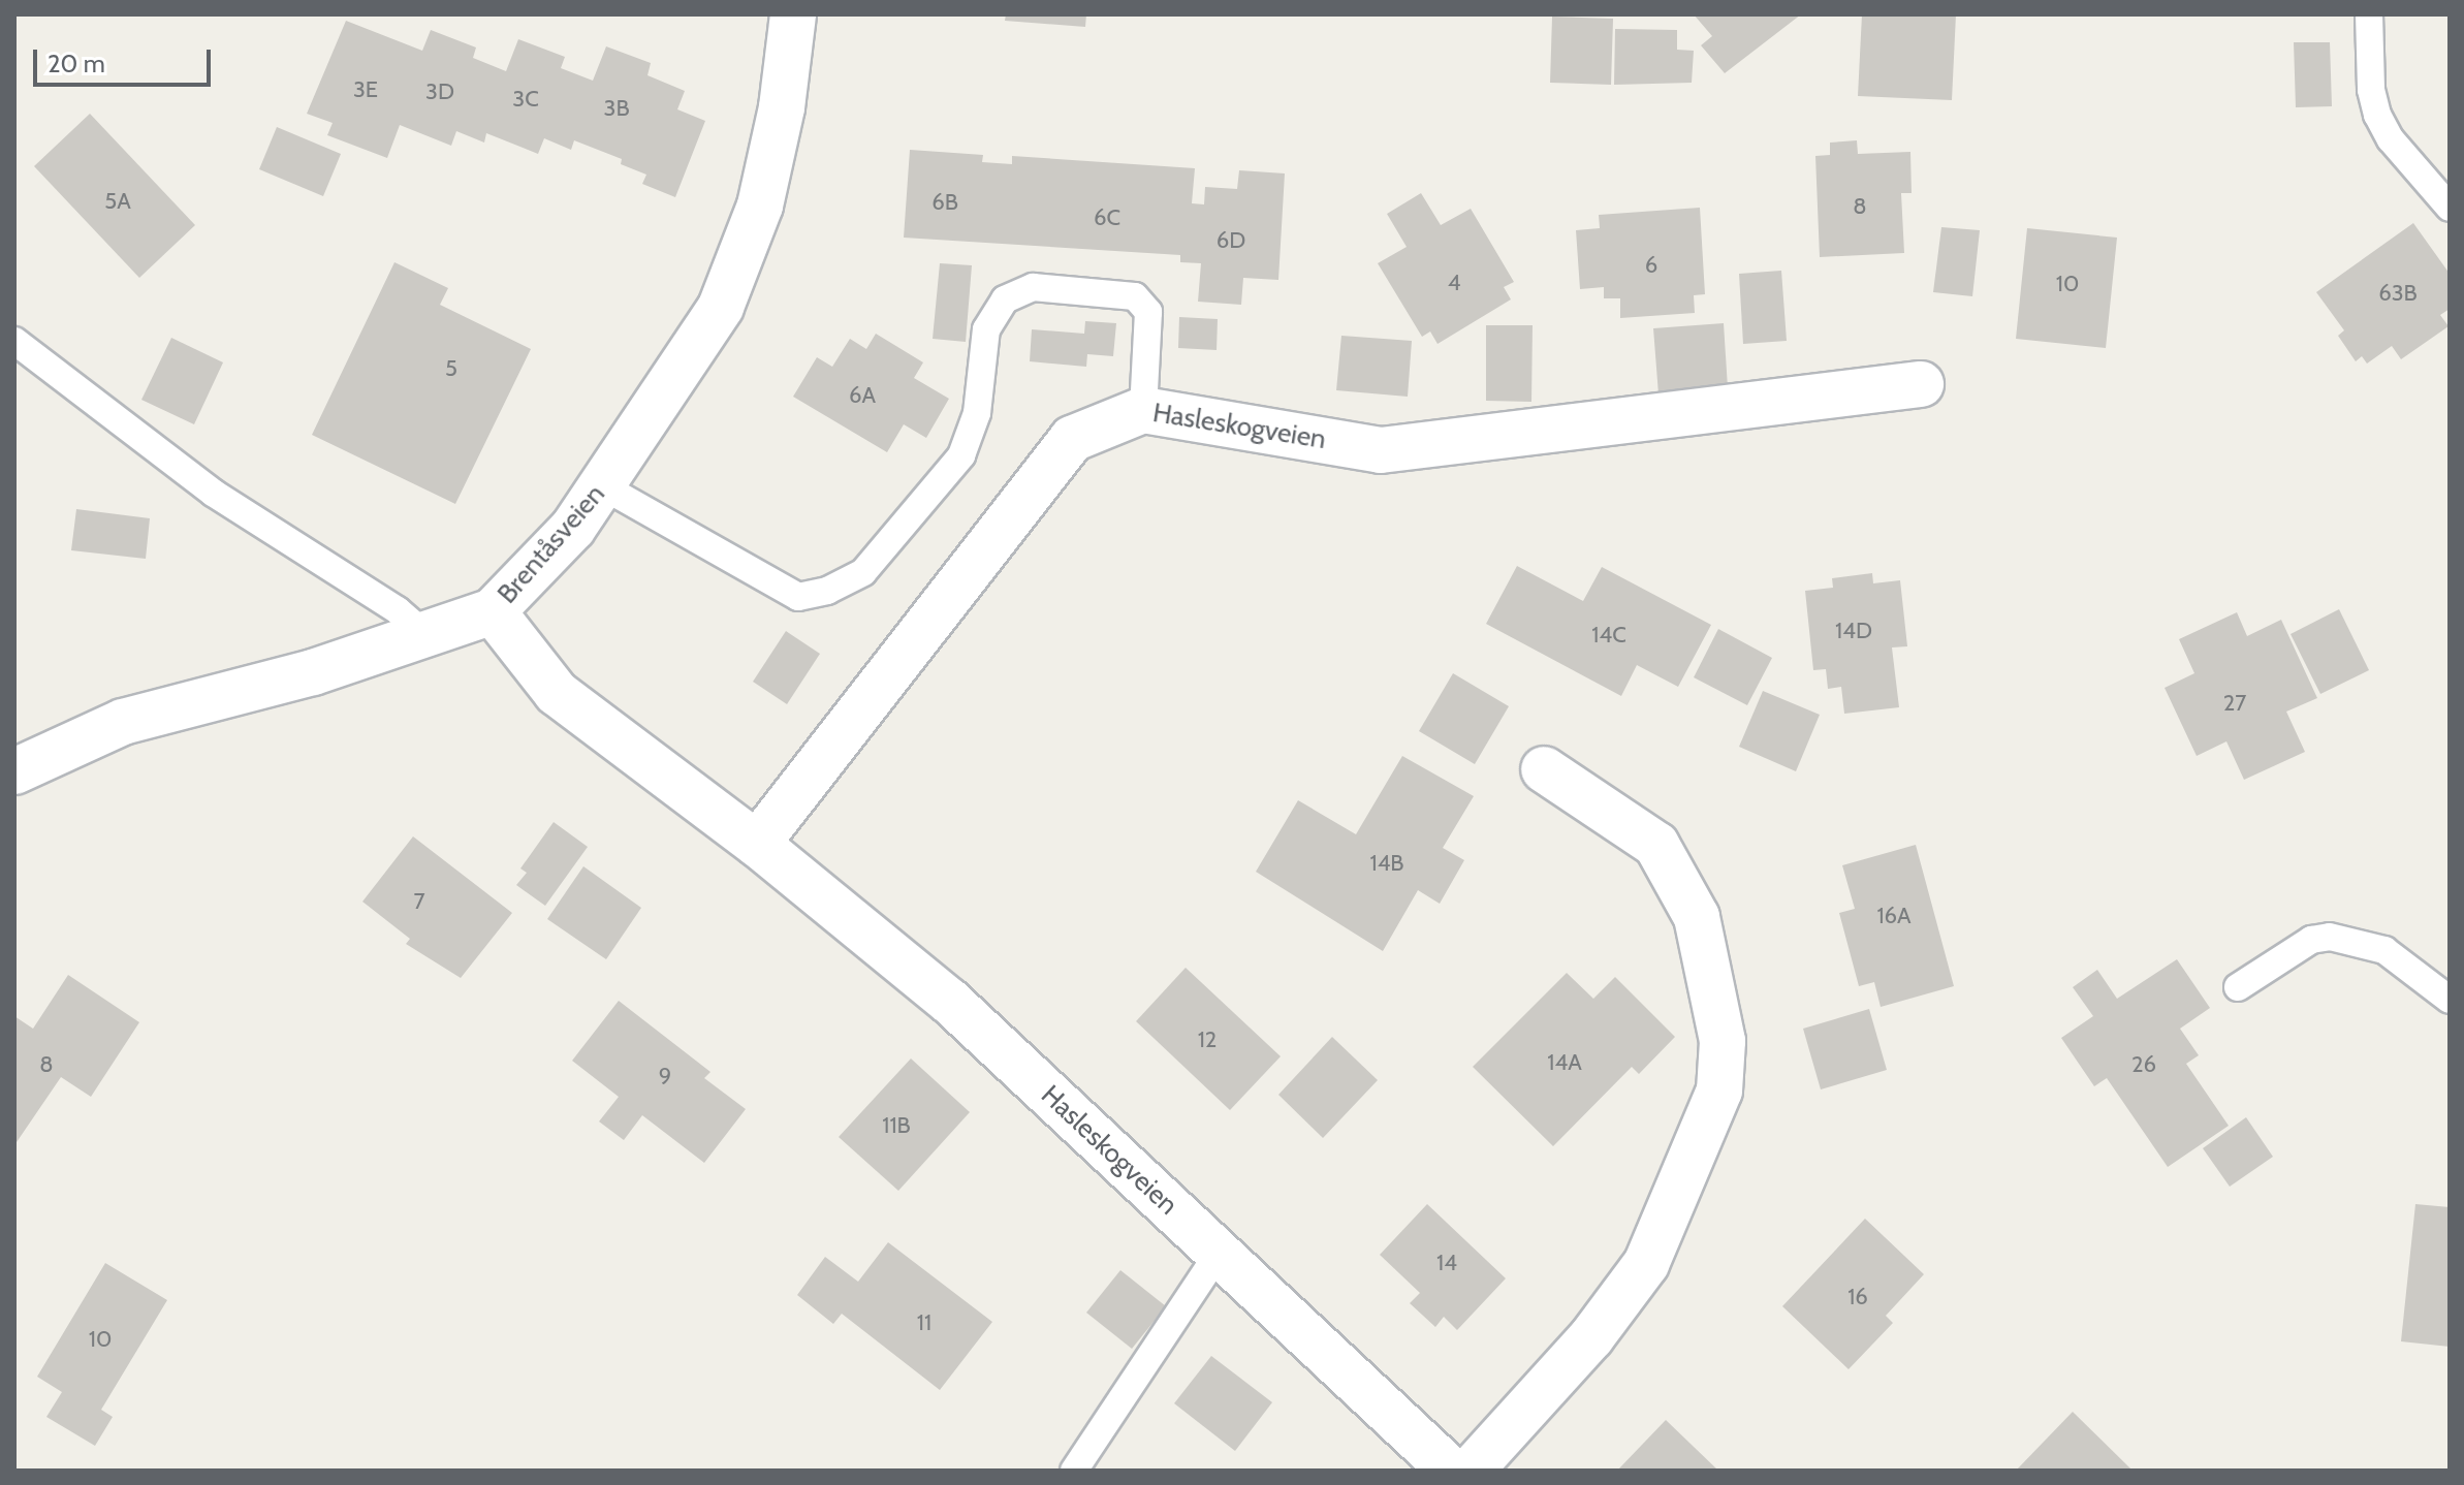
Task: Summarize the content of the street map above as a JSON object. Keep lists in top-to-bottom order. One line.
{"streets":{"street":["Hasleskogveien","Brentåsveien"]},"crossings":[["Hasleskogveien","Brentåsveien"]],"house_numbers":["3E","3D","3C","3B","5A","6B","8","6C","6D","6","4","10","63B","5","6A","14D","14C","27","14B","7","16A","12","14A","8","26","9","11B","14","16","11","10"],"scale_bar":"20 m"}
